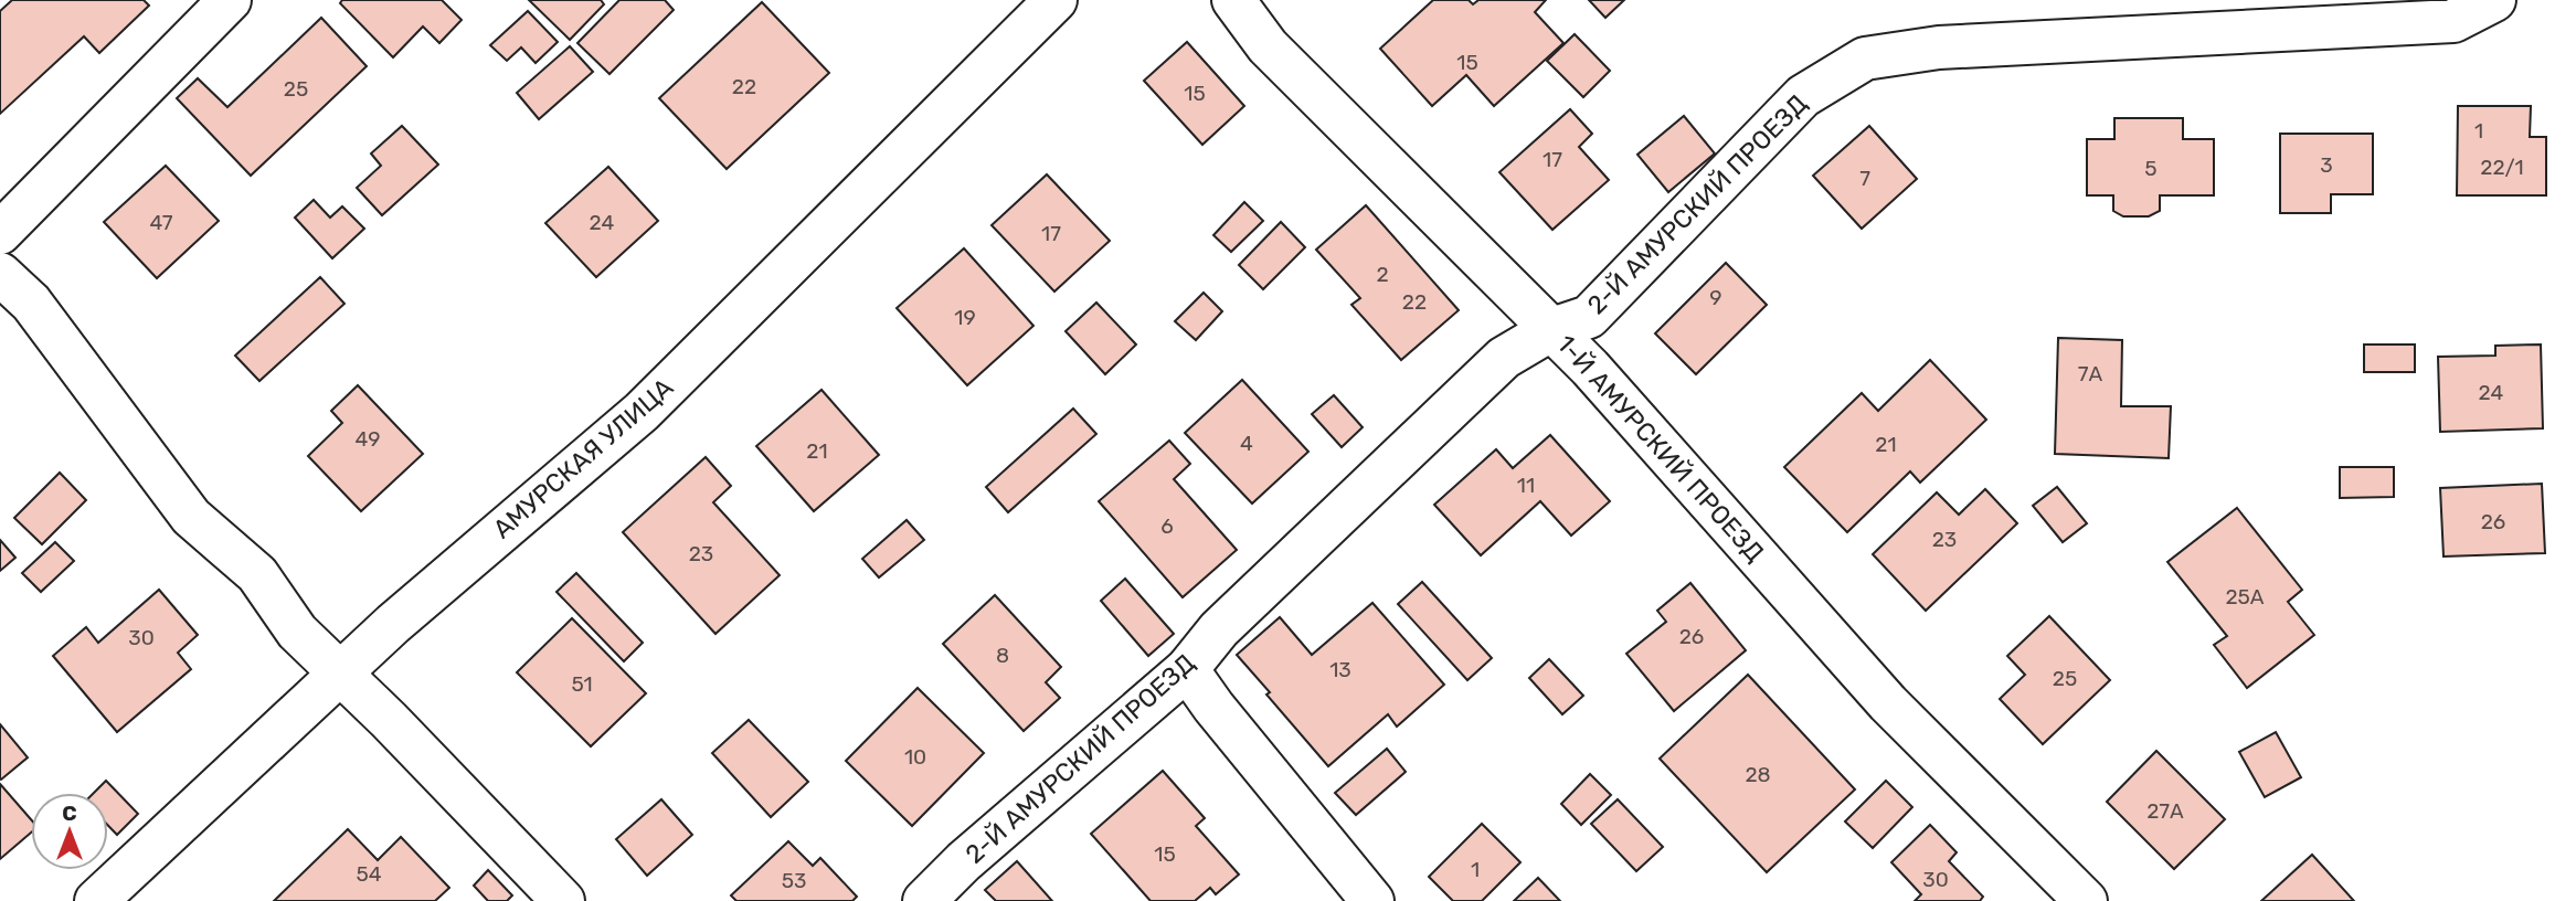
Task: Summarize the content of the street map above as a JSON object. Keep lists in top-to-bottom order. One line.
{"streets":{"street":["2-Й АМУРСКИЙ ПРОЕЗД","1-Й АМУРСКИЙ ПРОЕЗД","АМУРСКАЯ УЛИЦА"]},"crossings":[["2-Й АМУРСКИЙ ПРОЕЗД","1-Й АМУРСКИЙ ПРОЕЗД"]],"house_numbers":["15","22","25","15","1","17","3","22/1","5","7","47","24","17","2","9","22","19","7А","24","49","4","21","21","11","26","6","23","23","25А","26","30","8","13","25","51","10","28","27А","15","1","54","30","53"],"north":"top"}
